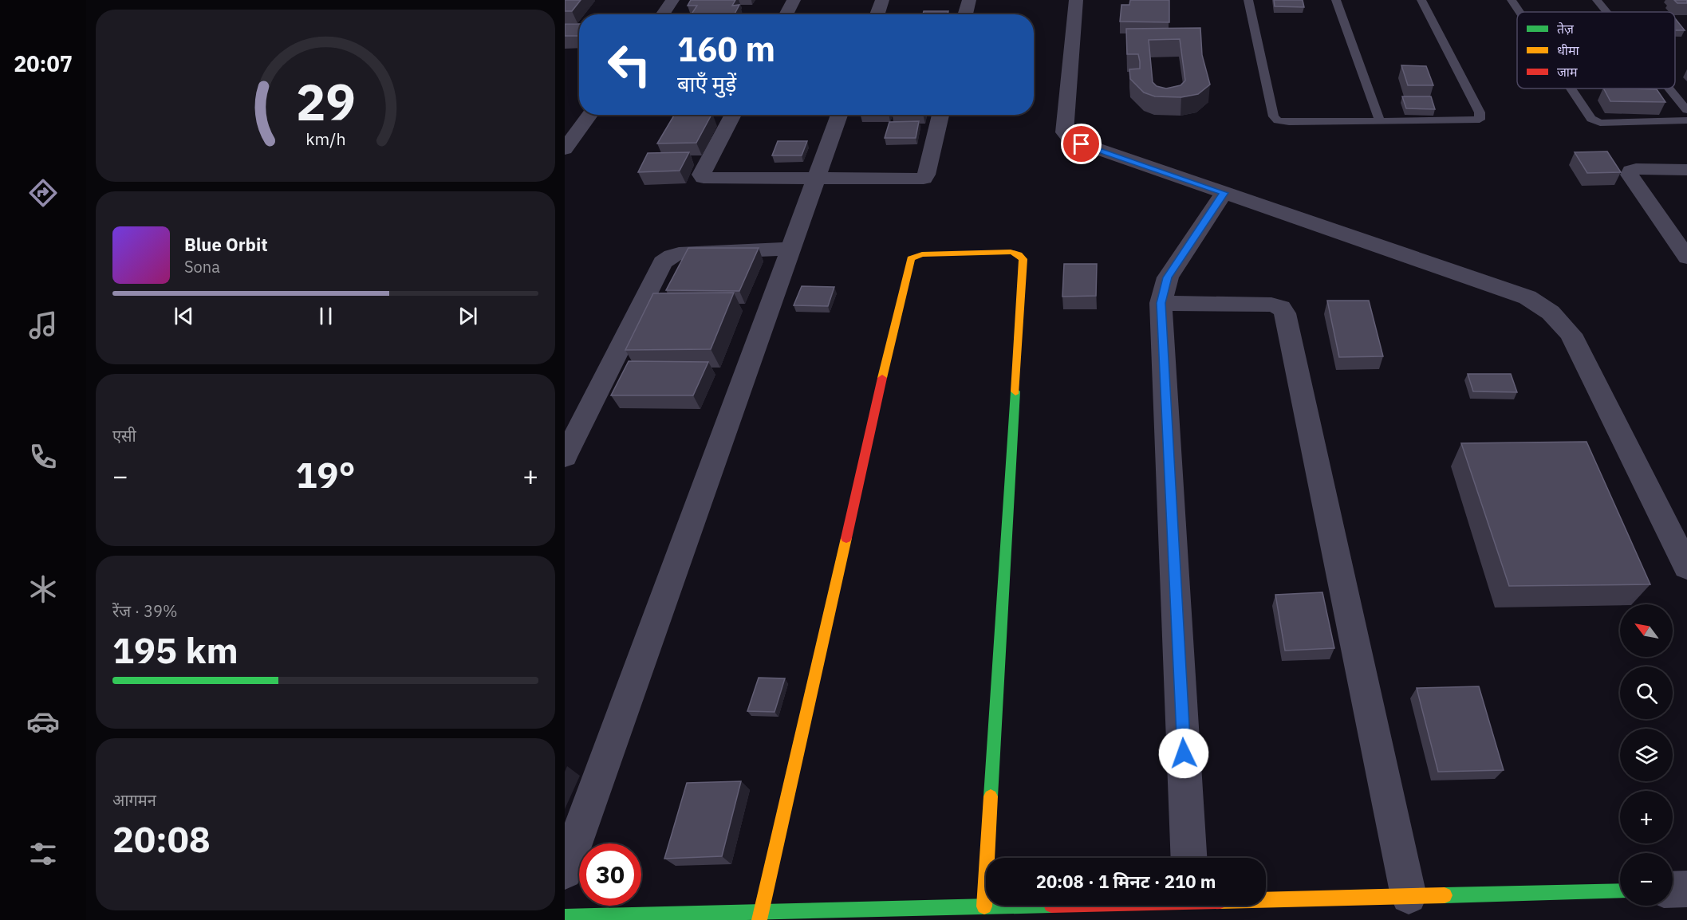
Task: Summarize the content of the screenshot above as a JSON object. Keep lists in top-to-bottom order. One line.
{"legend":["तेज़","धीमा","जाम"],"north":"top left","page":{"tabs":"20:07","turn":["160 m","बाएँ मुड़ें"],"song":["Blue Orbit","Sona"],"tile":["एसी",["रेंज · 39%","195 km"],["आगमन","20:08"]],"heat":["−","19°","+"],"map_buttons":["+","−"],"limit":"30","trip":"20:08 · 1 मिनट · 210 m","gauge":["29","km/h"]}}
